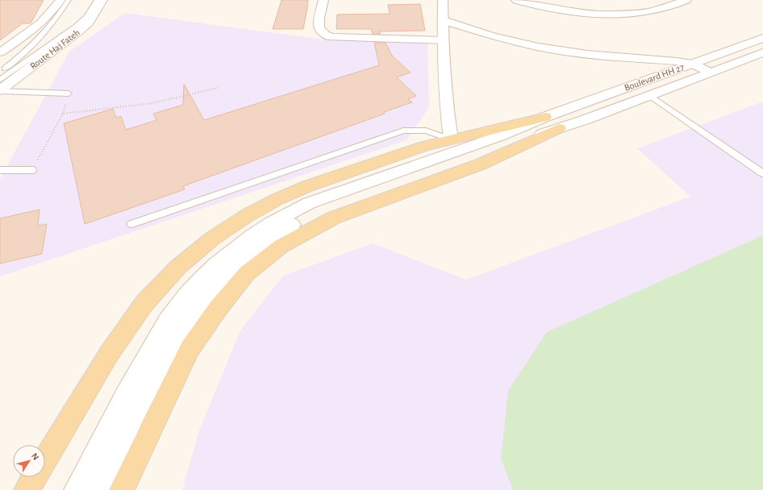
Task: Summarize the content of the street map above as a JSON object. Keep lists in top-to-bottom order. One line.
{"streets":{"main road":["Route Haj Fateh","Boulevard HH 27"]},"north":"top right"}
